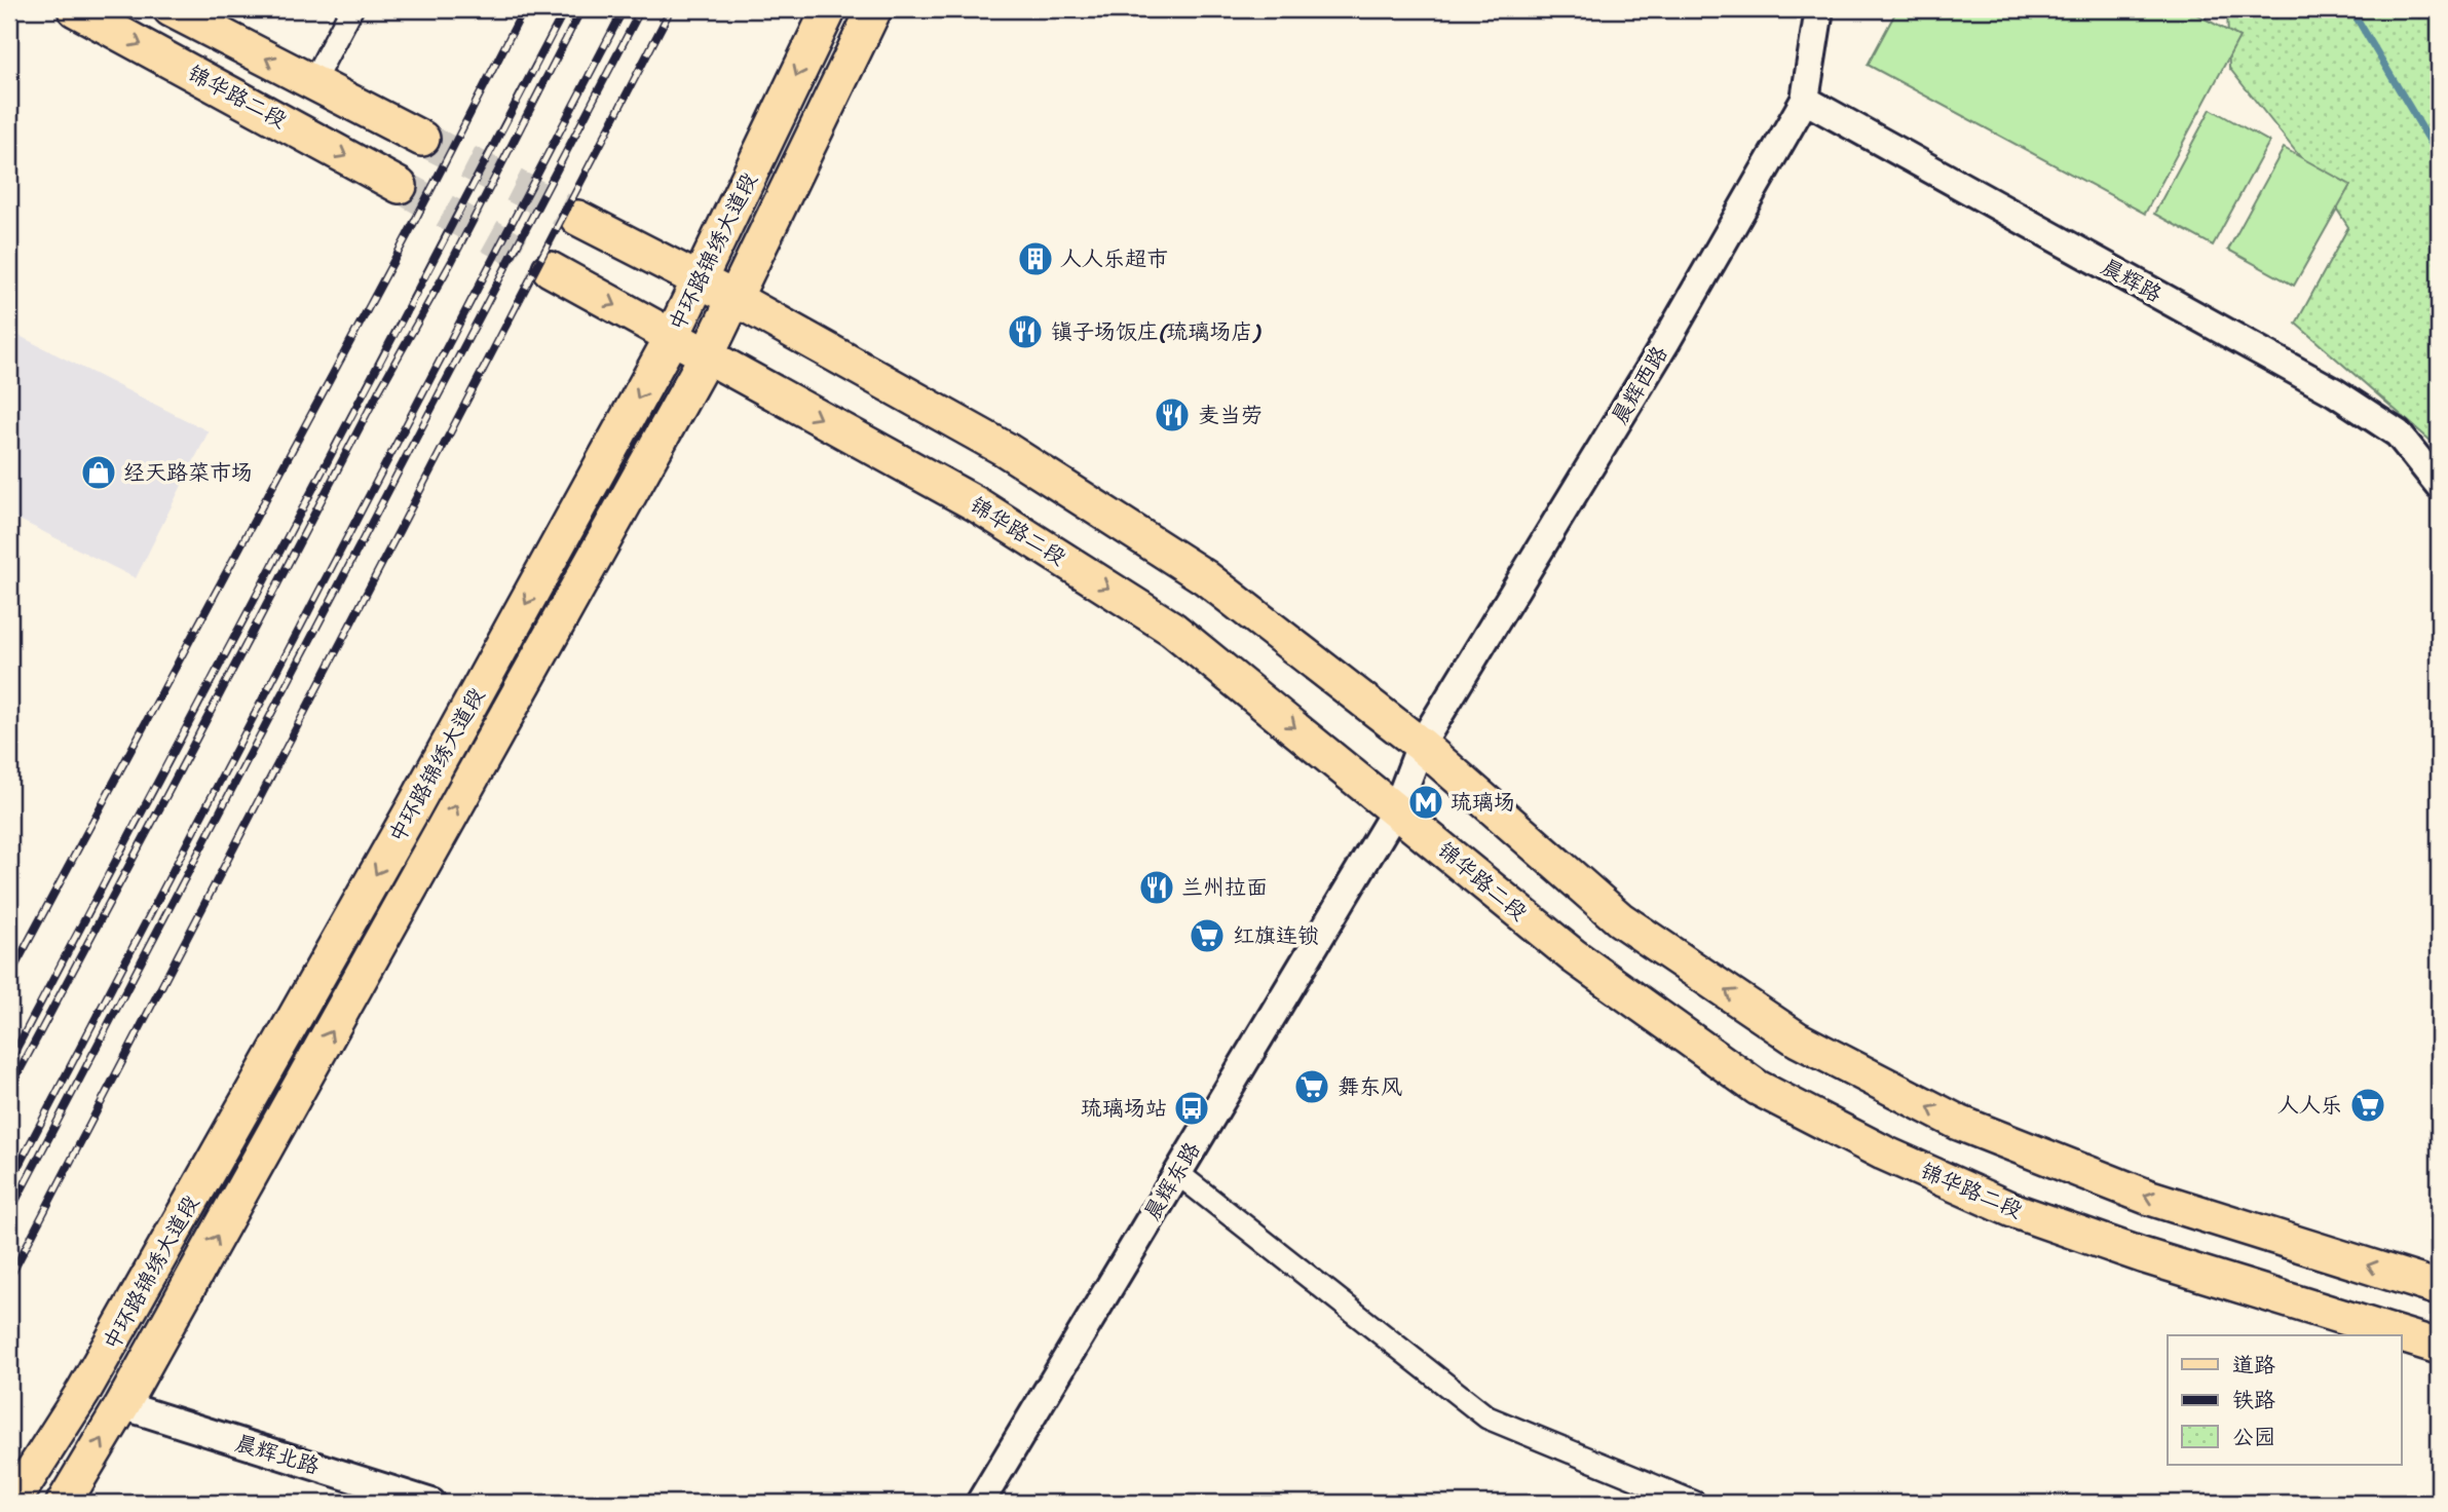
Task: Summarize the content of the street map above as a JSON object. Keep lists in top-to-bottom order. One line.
{"streets":{"main road":["锦华路二段","中环路锦绣大道段"],"street":["晨辉路","晨辉西路","晨辉东路","晨辉北路"]},"crossings":[["锦华路二段","中环路锦绣大道段"],["锦华路二段","晨辉东路"],["中环路锦绣大道段","晨辉北路"],["晨辉路","晨辉西路"],["晨辉西路","晨辉东路"]],"places":{"building":["人人乐超市"],"restaurant":["镇子场饭庄(琉璃场店)","麦当劳","兰州拉面"],"shop":["经天路菜市场"],"metro station":["琉璃场"],"supermarket":["红旗连锁","舞东风","人人乐"],"bus stop":["琉璃场站"]},"legend":["道路","铁路","公园"]}
